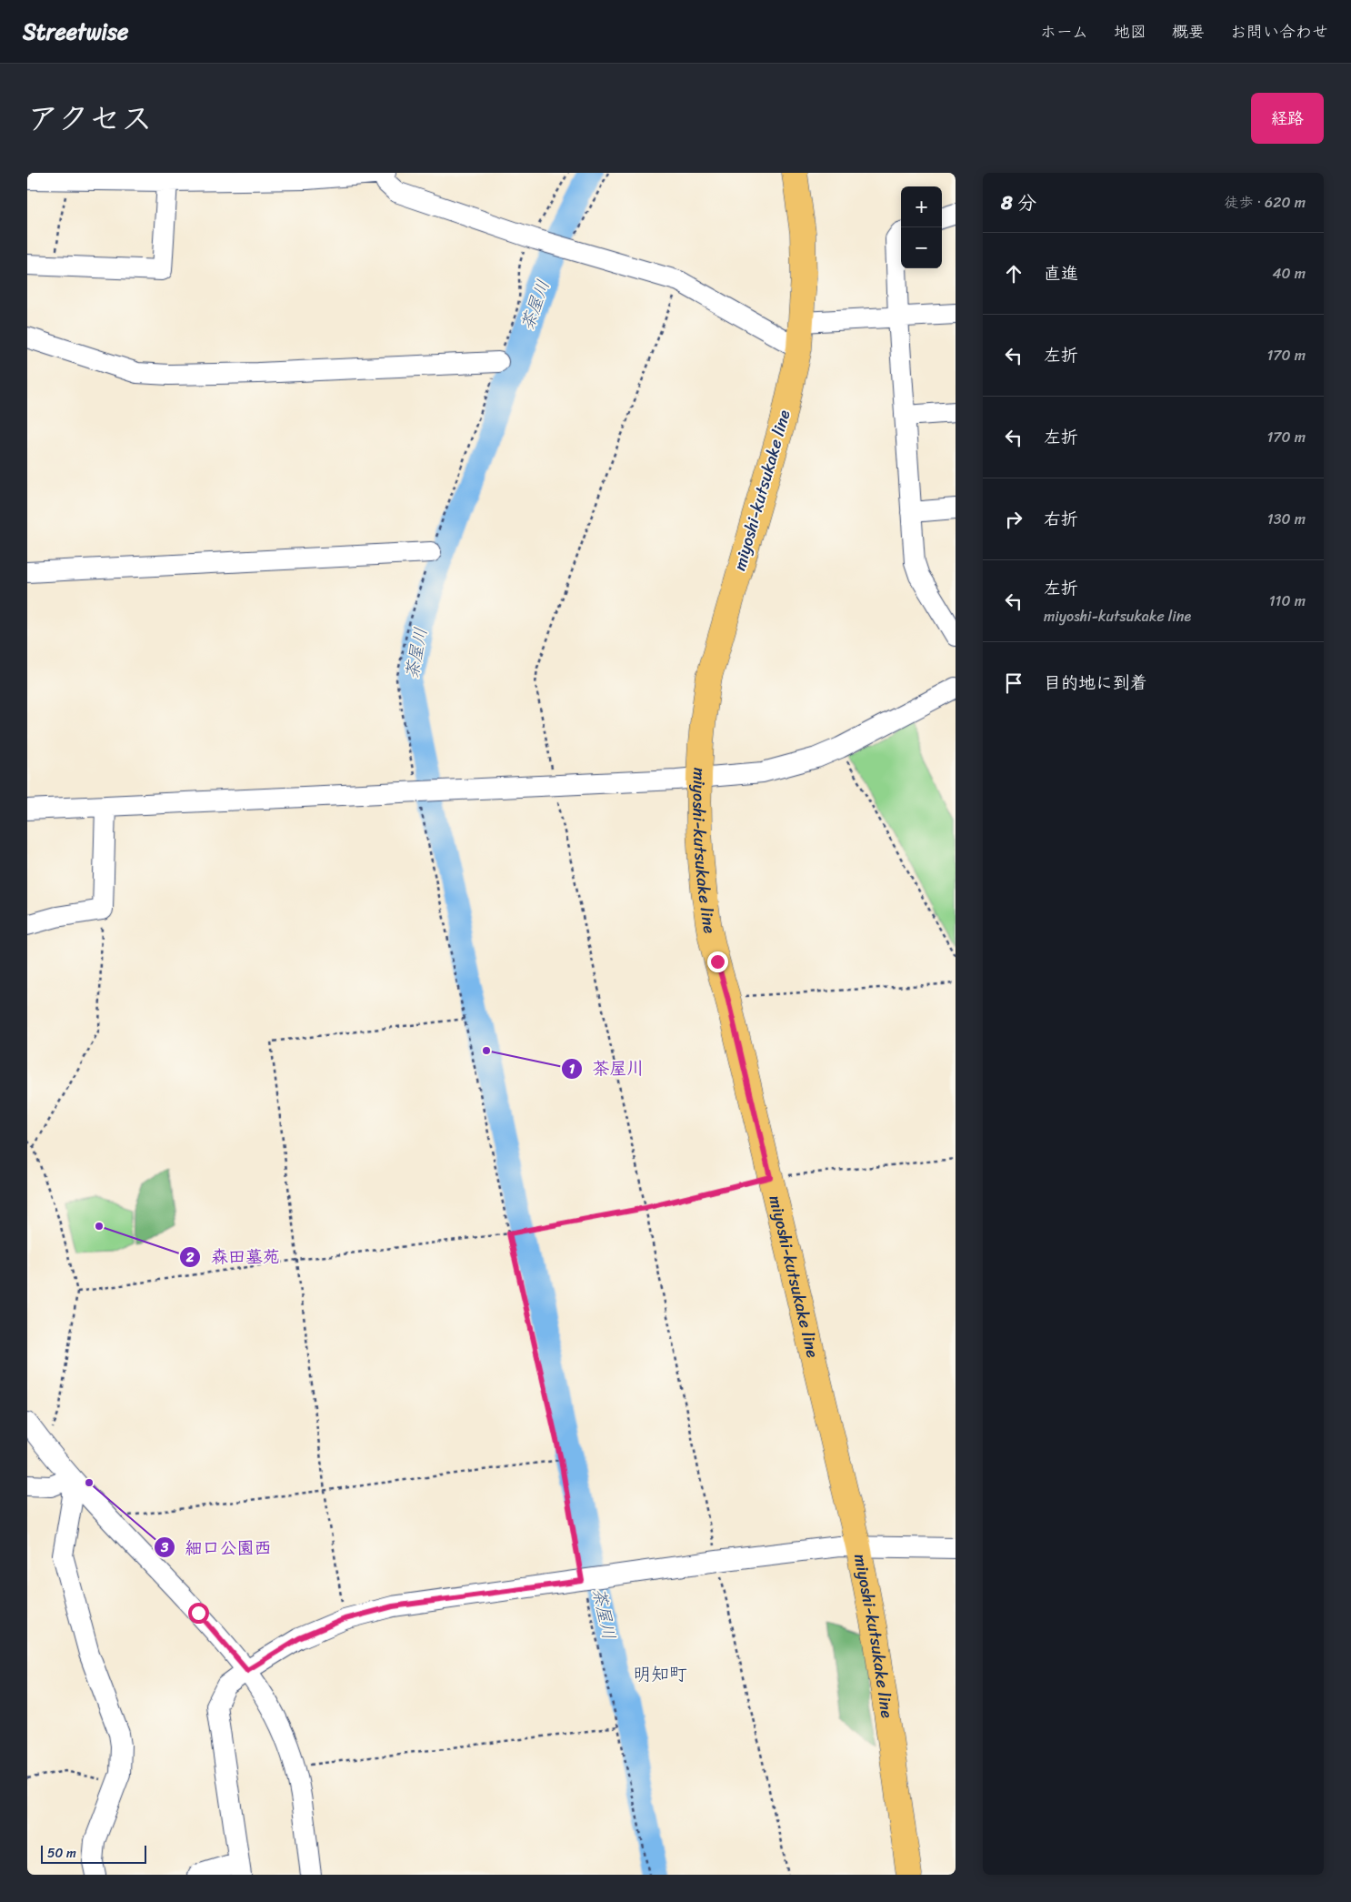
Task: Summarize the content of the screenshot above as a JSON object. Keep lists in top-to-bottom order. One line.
{"streets":{"main road":["miyoshi-kutsukake line"]},"districts":["明知町"],"water":["茶屋川"],"places":["茶屋川","森田墓苑","細口公園西"],"scale_bar":"50 m","page":{"header":"Streetwise","nav":["ホーム","地図","概要","お問い合わせ"],"title":"アクセス","buttons":"経路","heading":["8 分","徒歩 · 620 m"],"map_buttons":["+","−"],"list":[["直進","40 m"],["左折","170 m"],["左折","170 m"],["右折","130 m"],["左折","miyoshi-kutsukake line","110 m"],"目的地に到着"],"scale":"50 m"}}
